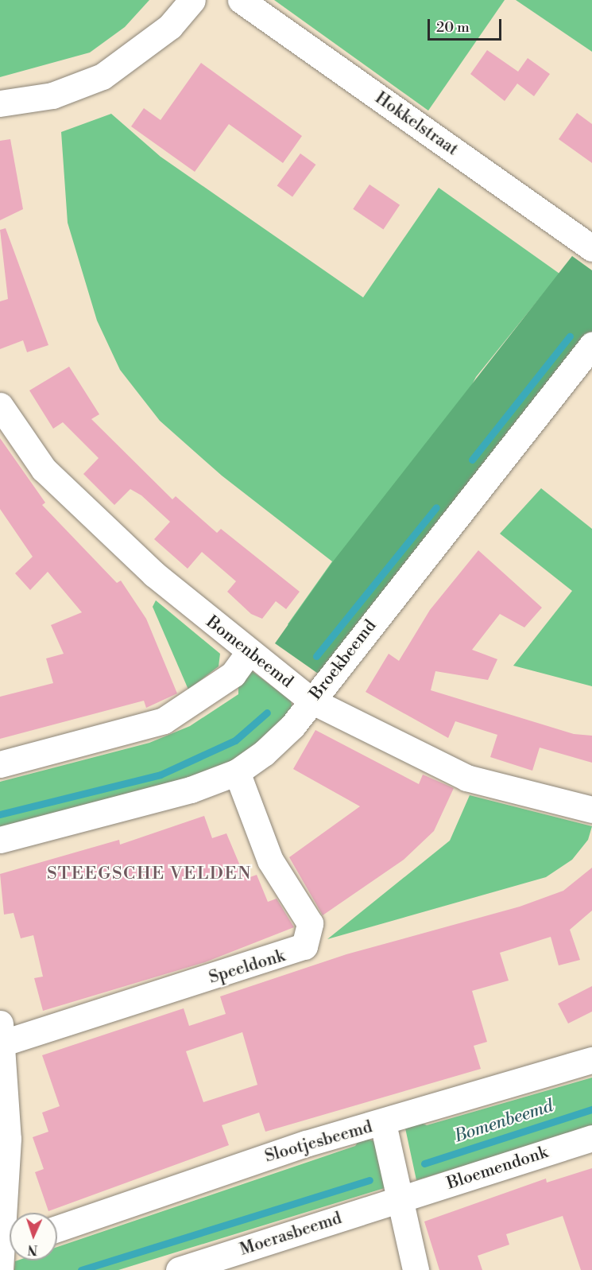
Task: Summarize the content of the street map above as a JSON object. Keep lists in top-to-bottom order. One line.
{"streets":{"street":["Hokkelstraat","Bomenbeemd","Broekbeemd","Speeldonk","Slootjesbeemd","Bloemendonk","Moerasbeemd"]},"crossings":[["Bomenbeemd","Broekbeemd"],["Broekbeemd","Speeldonk"],["Bloemendonk","Moerasbeemd"]],"districts":["STEEGSCHE VELDEN"],"water":["Bomenbeemd"],"scale_bar":"20 m","north":"bottom"}
